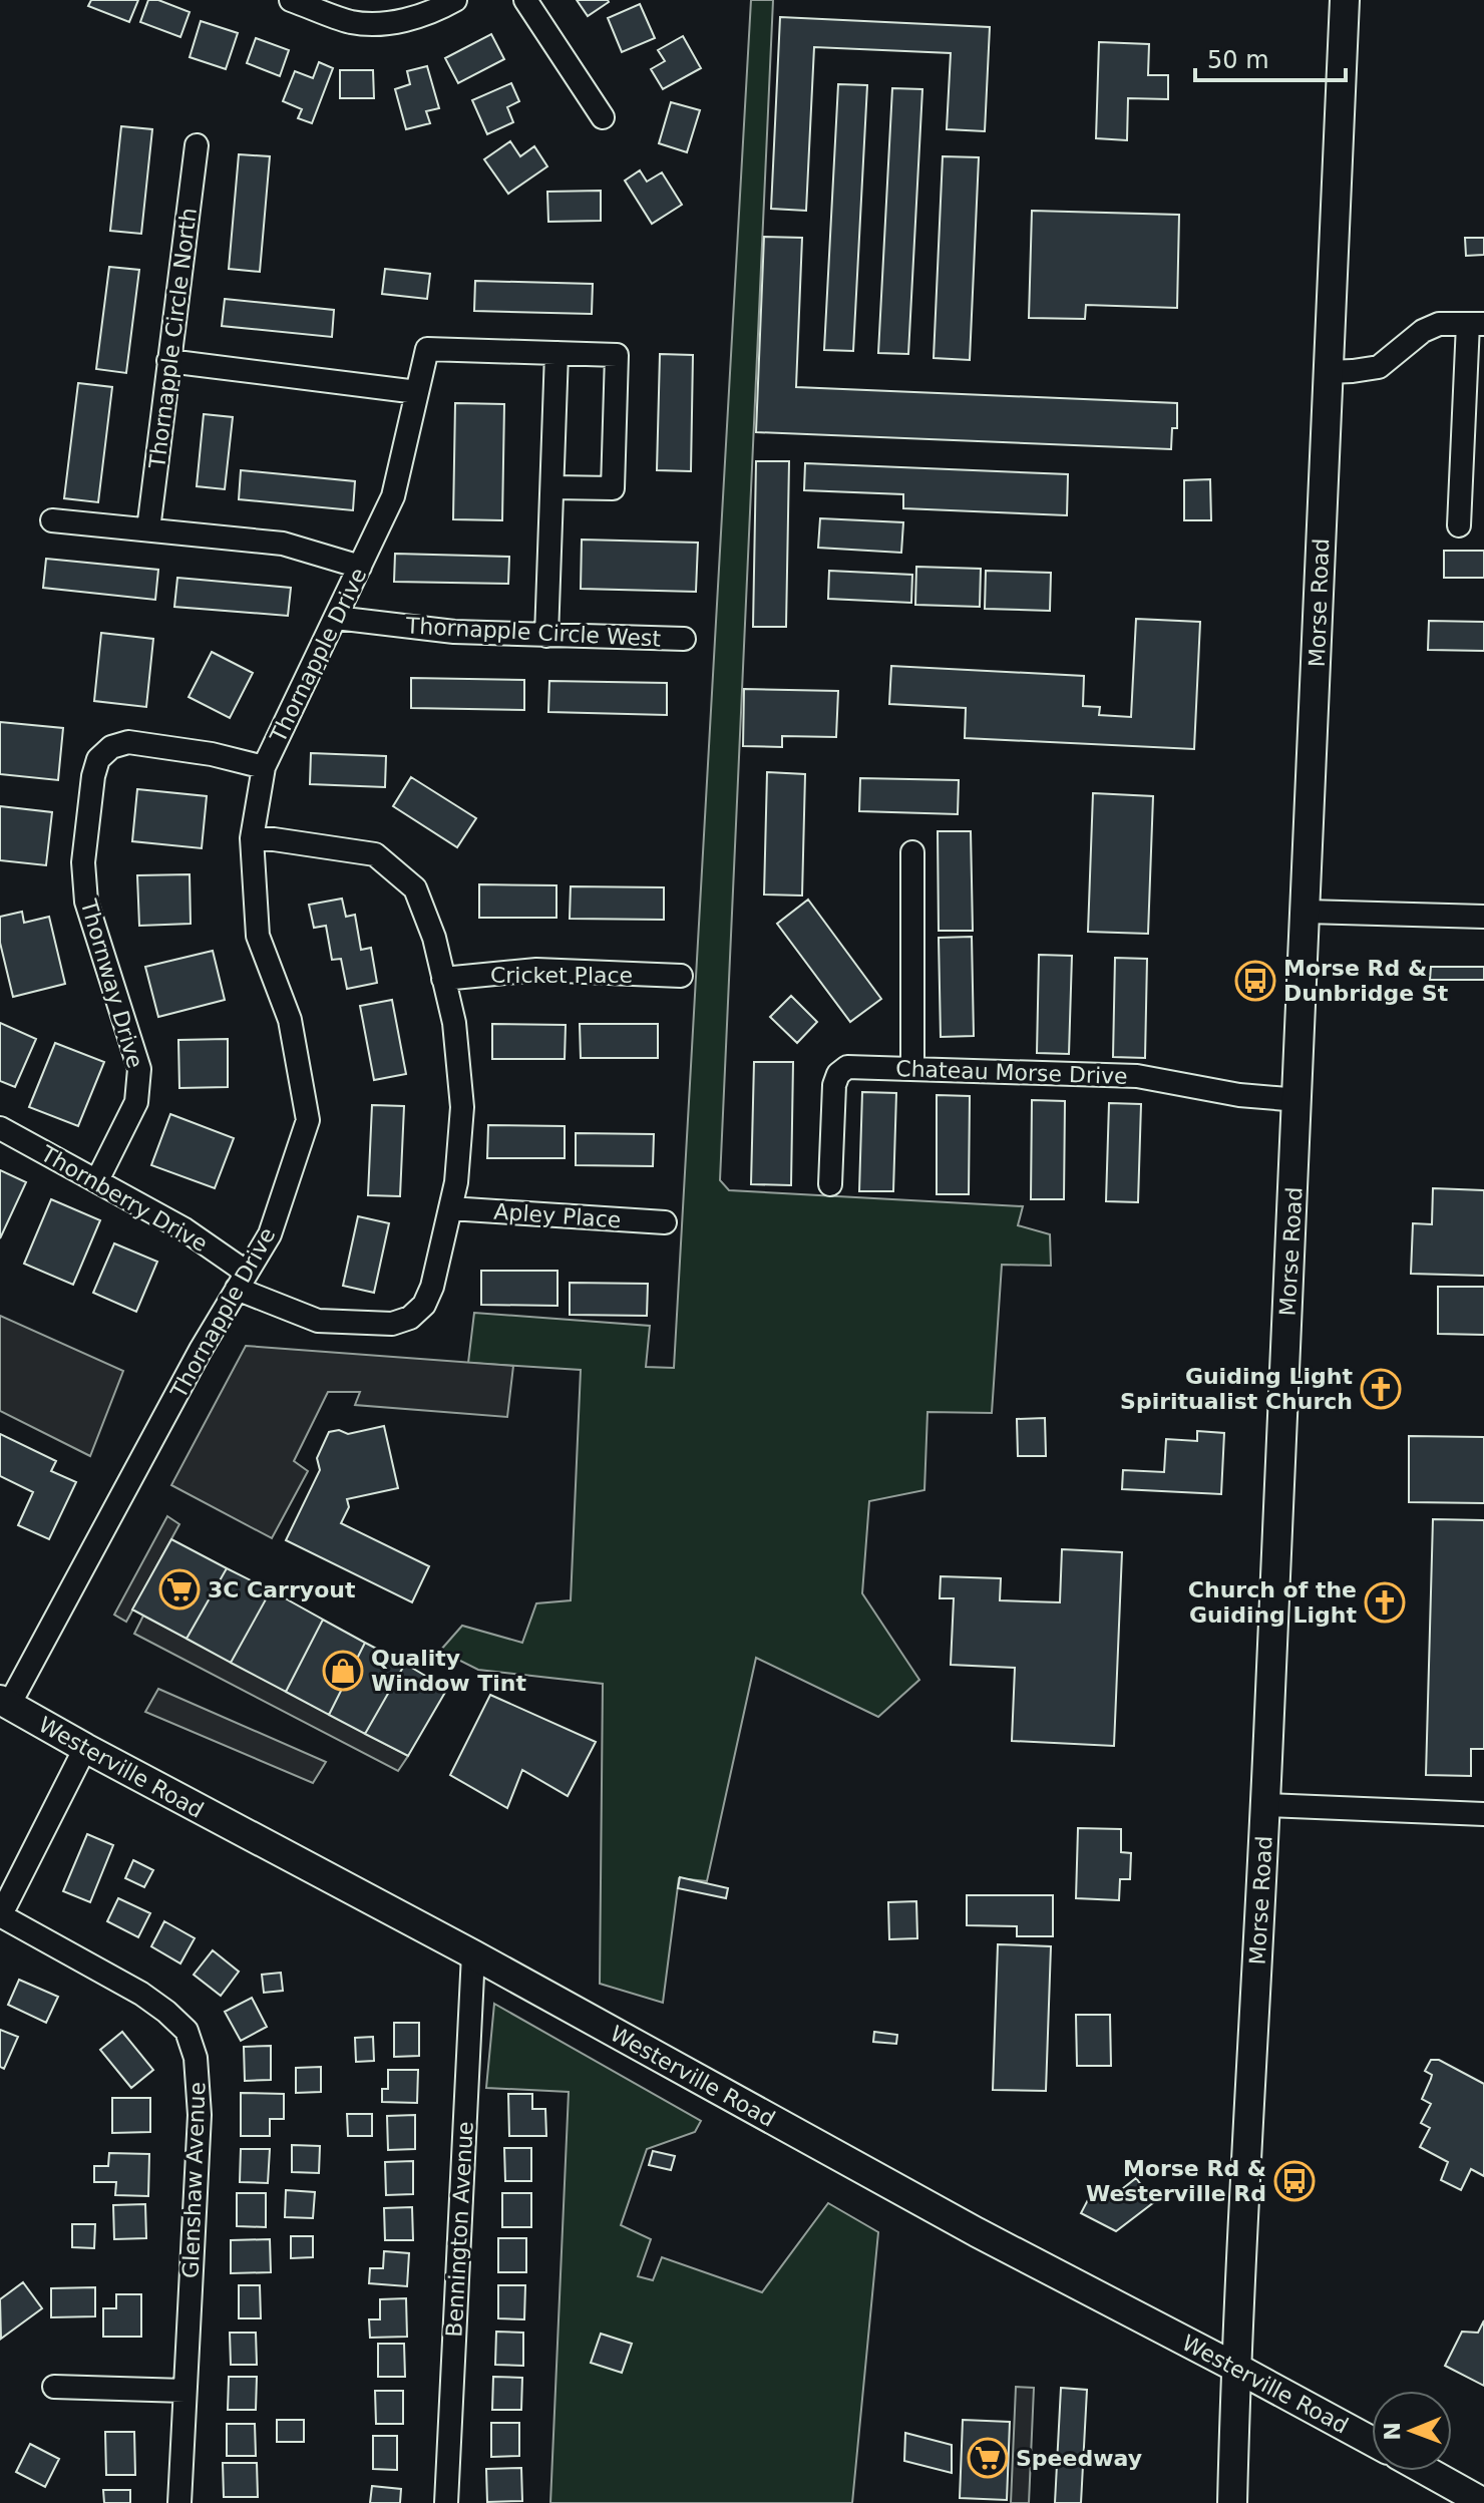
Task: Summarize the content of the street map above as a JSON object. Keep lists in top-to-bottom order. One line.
{"streets":{"main road":["Morse Road","Westerville Road"],"street":["Thornapple Circle North","Thornapple Circle West","Thornapple Drive","Cricket Place","Thornway Drive","Chateau Morse Drive","Thornberry Drive","Apley Place","Glenshaw Avenue","Bennington Avenue"]},"crossings":[["Morse Road","Chateau Morse Drive"],["Morse Road","Westerville Road"],["Thornapple Circle West","Thornapple Drive"],["Thornapple Drive","Thornway Drive"],["Thornapple Drive","Thornberry Drive"],["Thornapple Drive","Westerville Road"],["Thornway Drive","Thornberry Drive"],["Thornberry Drive","Apley Place"],["Westerville Road","Bennington Avenue"]],"places":{"bus stop":["Morse Rd & Dunbridge St","Morse Rd & Westerville Rd"],"church":["Guiding Light Spiritualist Church","Church of the Guiding Light"],"supermarket":["3C Carryout","Speedway"],"shop":["Quality Window Tint"]},"scale_bar":"50 m","north":"left"}
